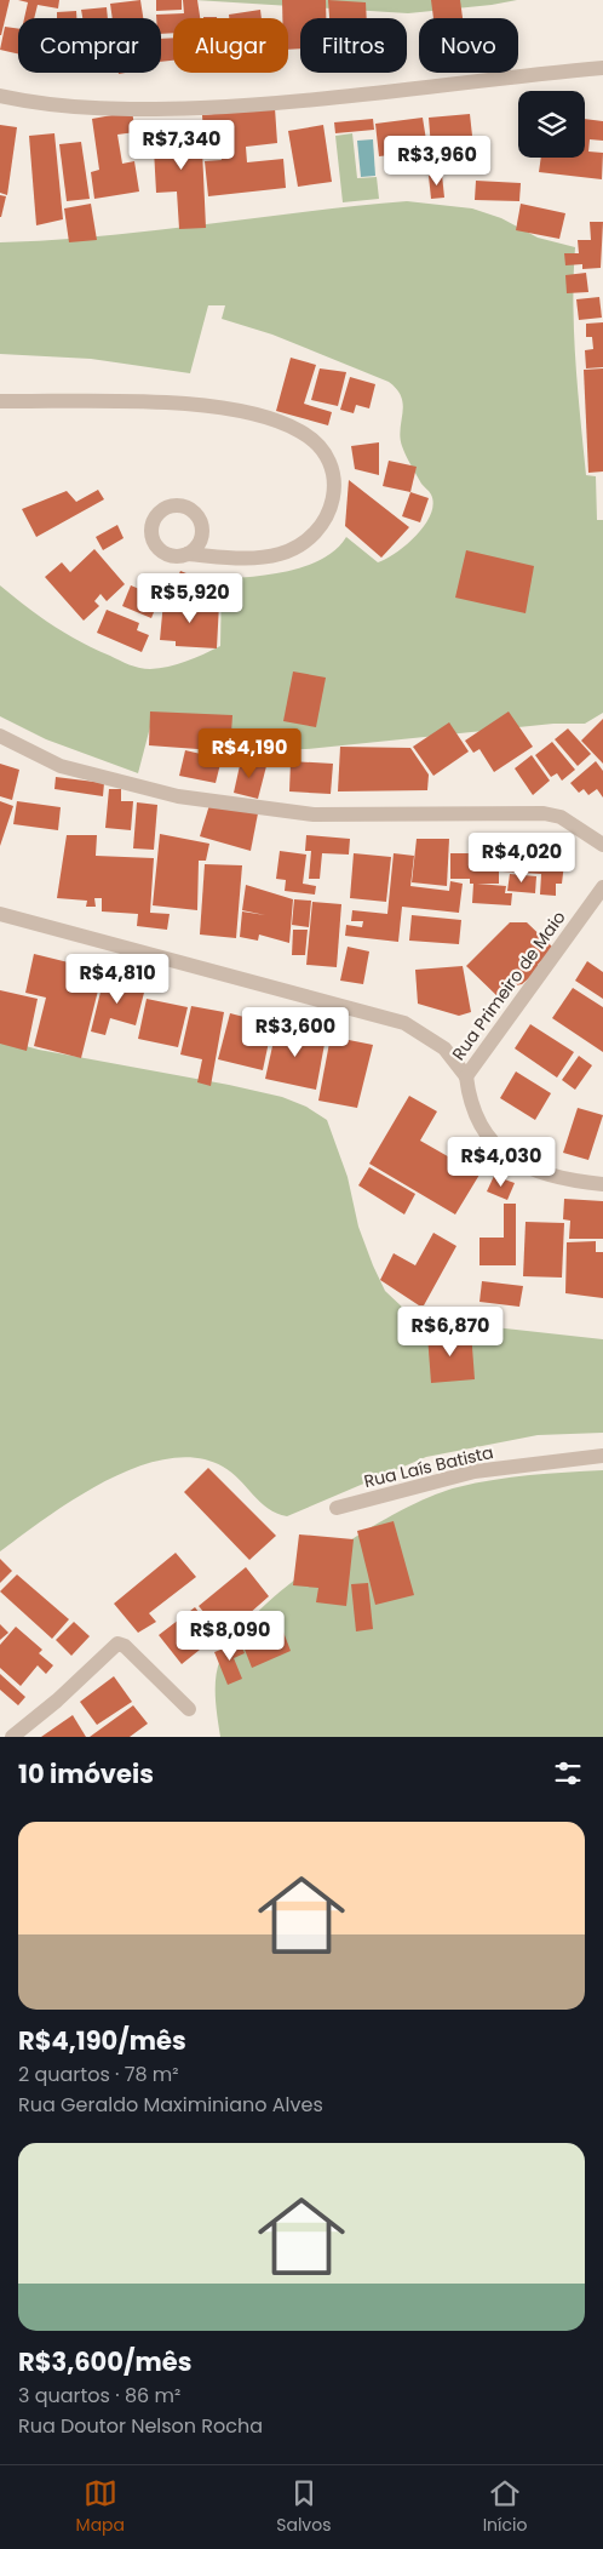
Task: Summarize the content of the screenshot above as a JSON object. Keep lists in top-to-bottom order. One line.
{"streets":{"street":["Rua Primeiro de Maio","Rua Laís Batista"]},"page":{"chip":["Comprar","Alugar","Filtros","Novo"],"price":["R$7,340","R$3,960","R$5,920","R$4,190","R$4,020","R$4,810","R$3,600","R$4,030","R$6,870","R$8,090"],"heading":"10 imóveis","list":[{"name":"R$4,190/mês","note":"2 quartos · 78 m² · Rua Geraldo Maximiniano Alves"},{"name":"R$3,600/mês","note":"3 quartos · 86 m² · Rua Doutor Nelson Rocha"}],"tabs":["Mapa","Salvos","Início"]}}
